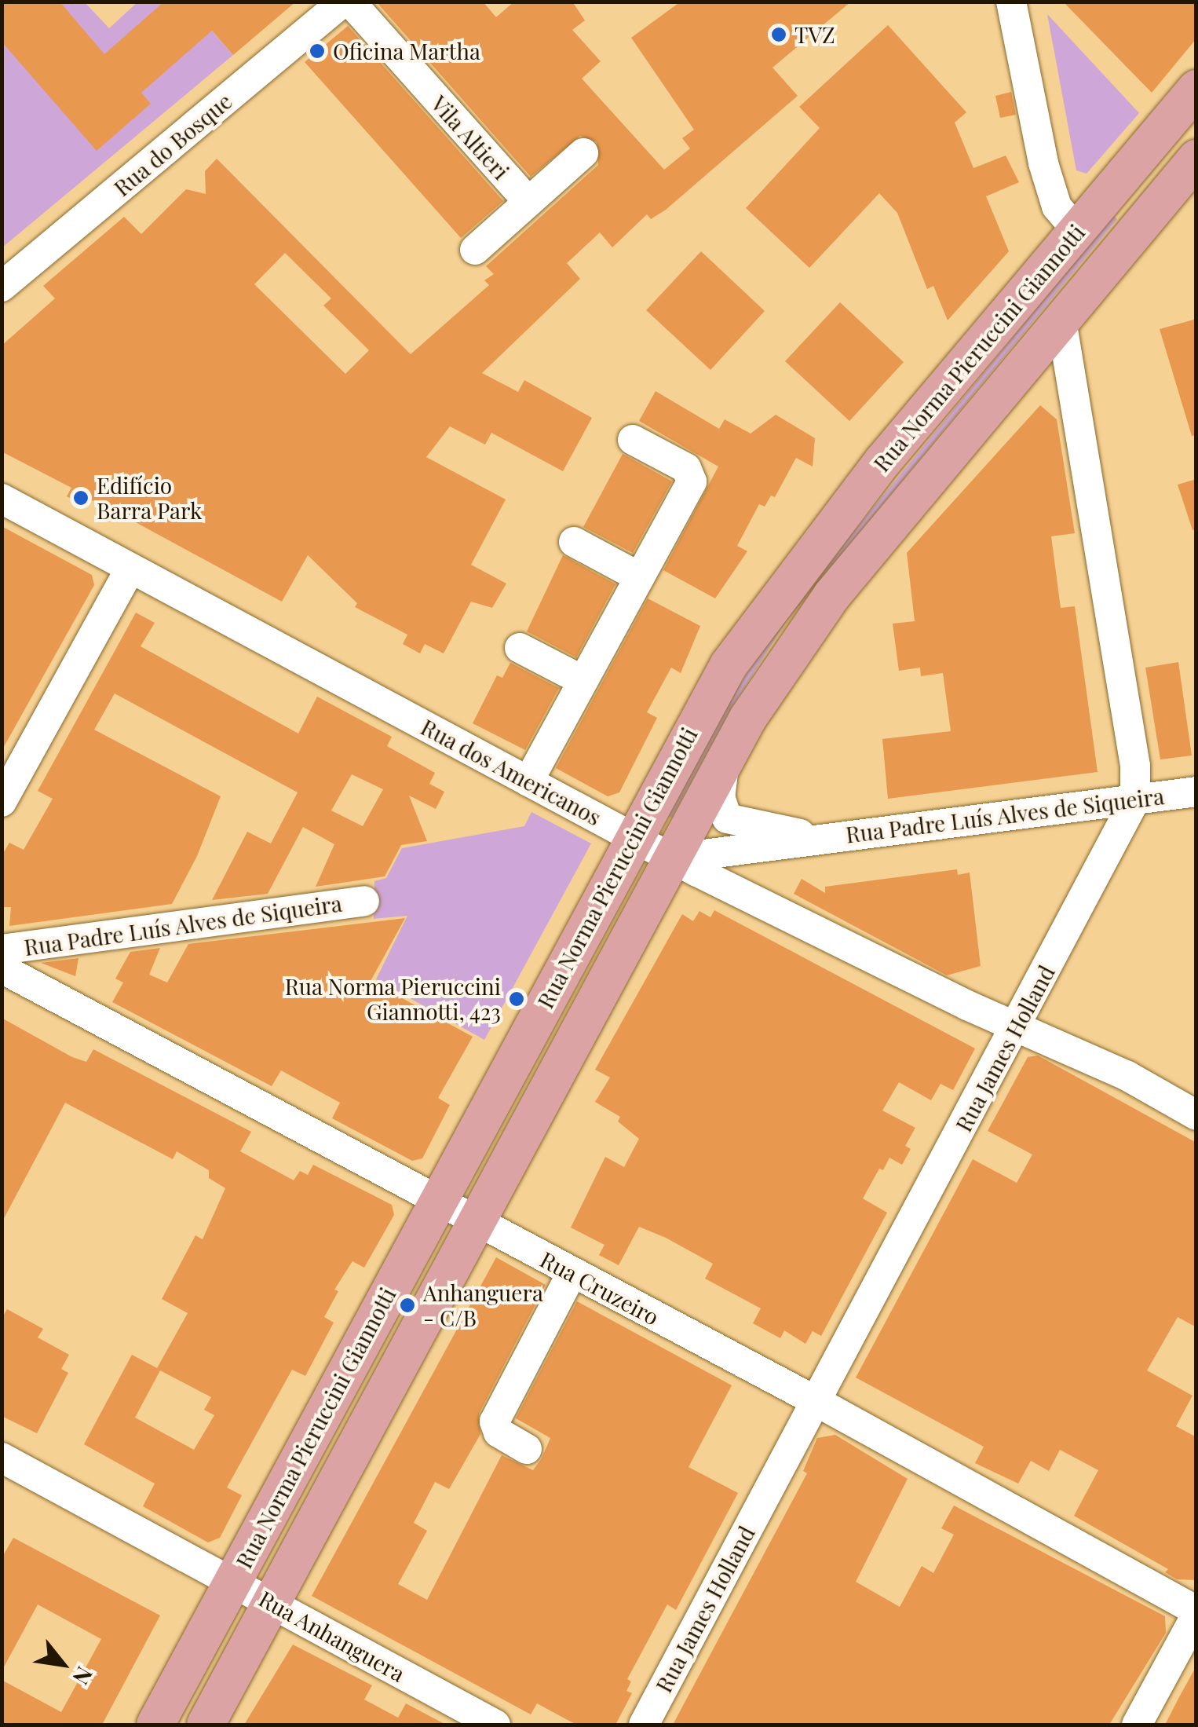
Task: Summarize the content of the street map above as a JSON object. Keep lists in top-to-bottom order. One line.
{"streets":{"main road":["Rua Norma Pieruccini Giannotti"],"street":["Vila Altieri","Rua do Bosque","Rua dos Americanos","Rua Padre Luís Alves de Siqueira","Rua James Holland","Rua Cruzeiro","Rua Anhanguera"]},"crossings":[["Rua Norma Pieruccini Giannotti","Rua dos Americanos"],["Rua Norma Pieruccini Giannotti","Rua Padre Luís Alves de Siqueira"],["Rua Norma Pieruccini Giannotti","Rua James Holland"],["Rua Norma Pieruccini Giannotti","Rua Cruzeiro"],["Rua Norma Pieruccini Giannotti","Rua Anhanguera"],["Rua dos Americanos","Rua Padre Luís Alves de Siqueira"],["Rua dos Americanos","Rua James Holland"],["Rua Padre Luís Alves de Siqueira","Rua James Holland"],["Rua James Holland","Rua Cruzeiro"]],"places":["TVZ","Oficina Martha","Edifício Barra Park","Rua Norma Pieruccini Giannotti, 423","Anhanguera - C/B"],"north":"bottom right"}
